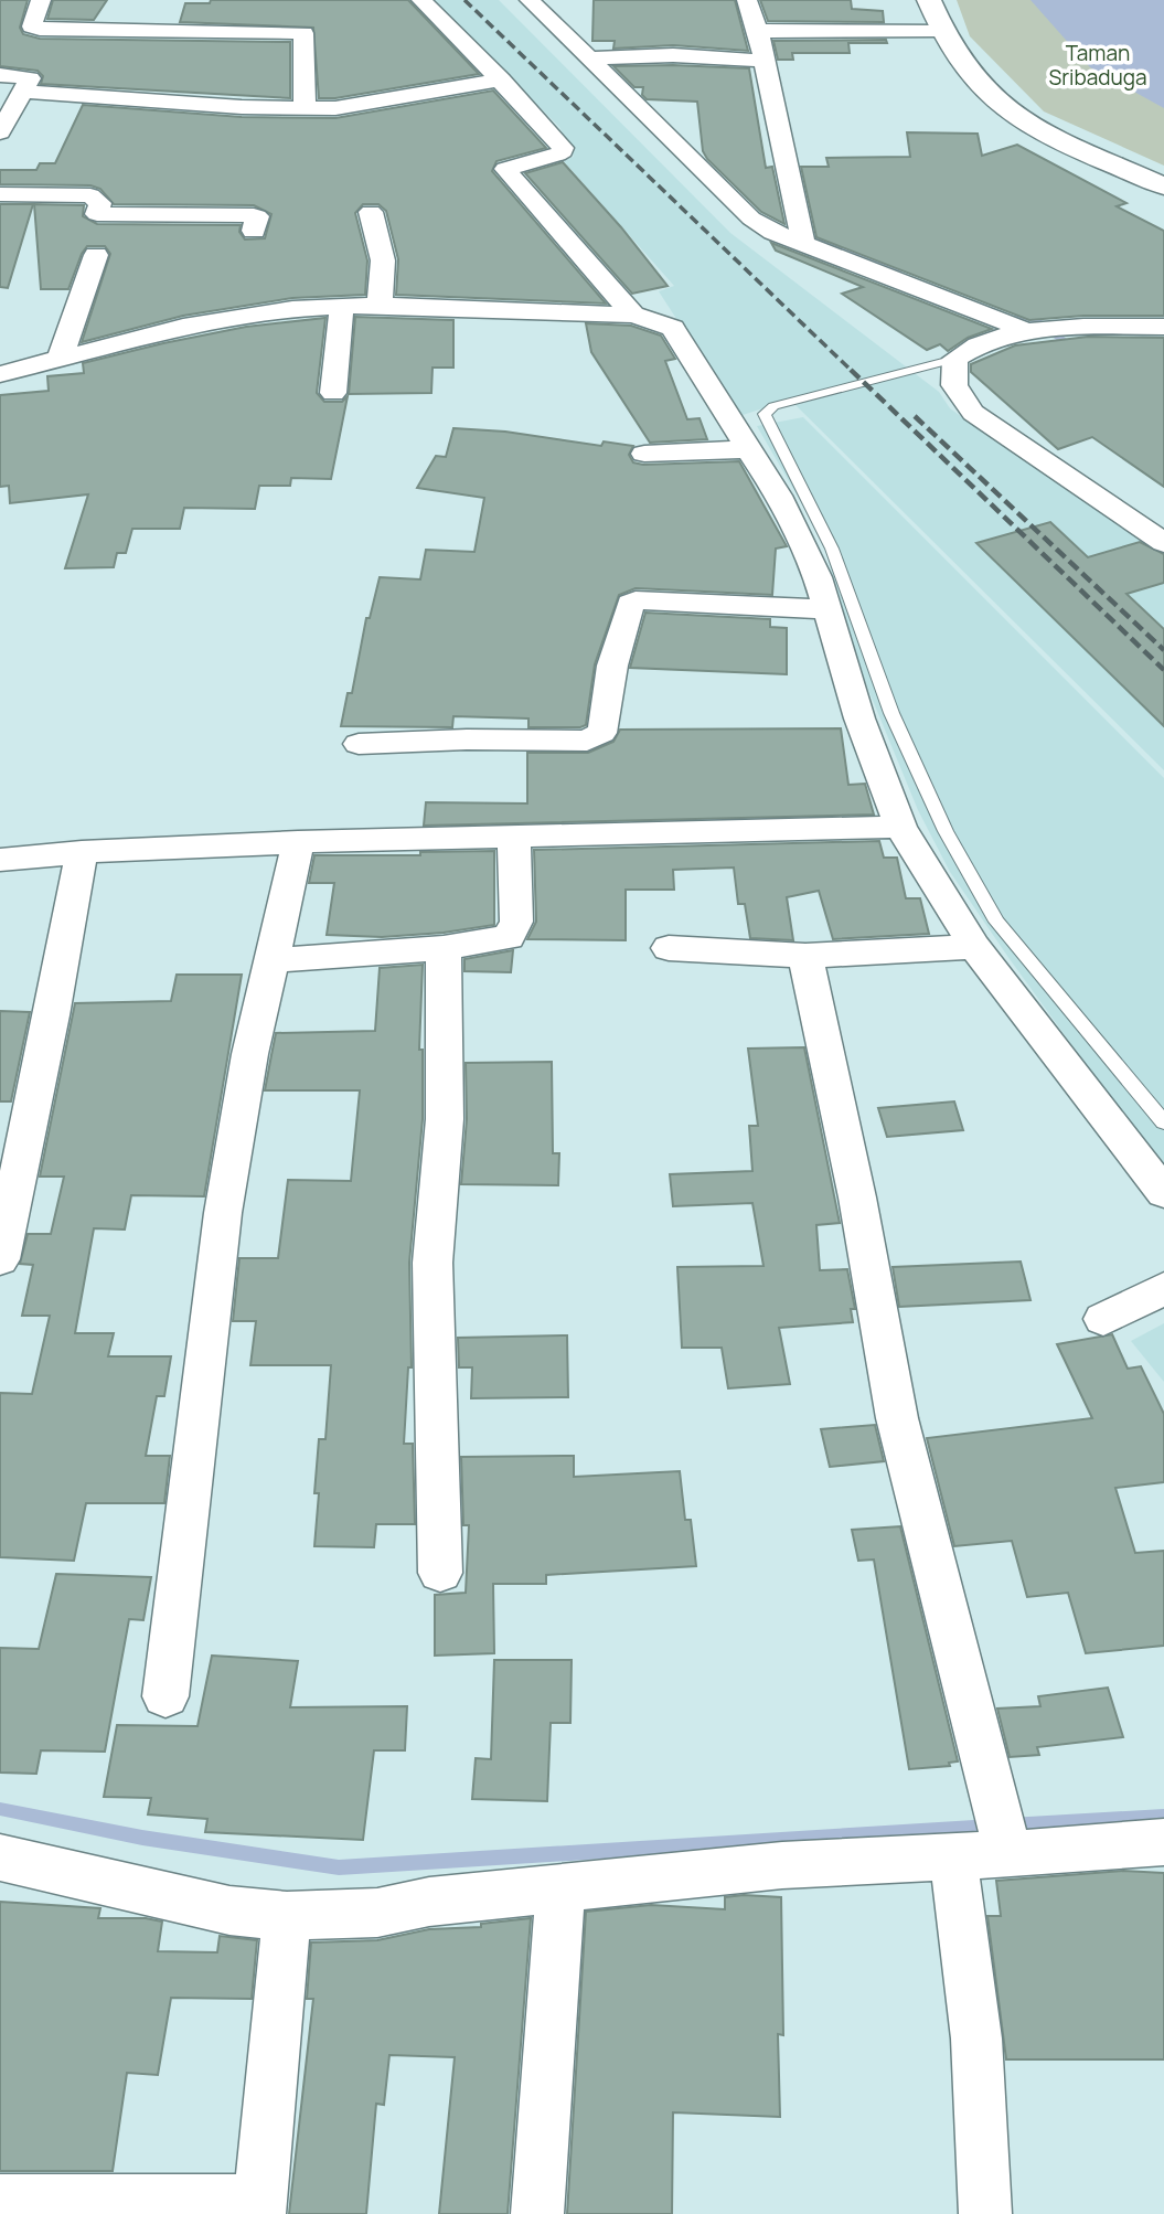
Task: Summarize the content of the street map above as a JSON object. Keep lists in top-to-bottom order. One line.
{"parks":["Taman Sribaduga"]}
